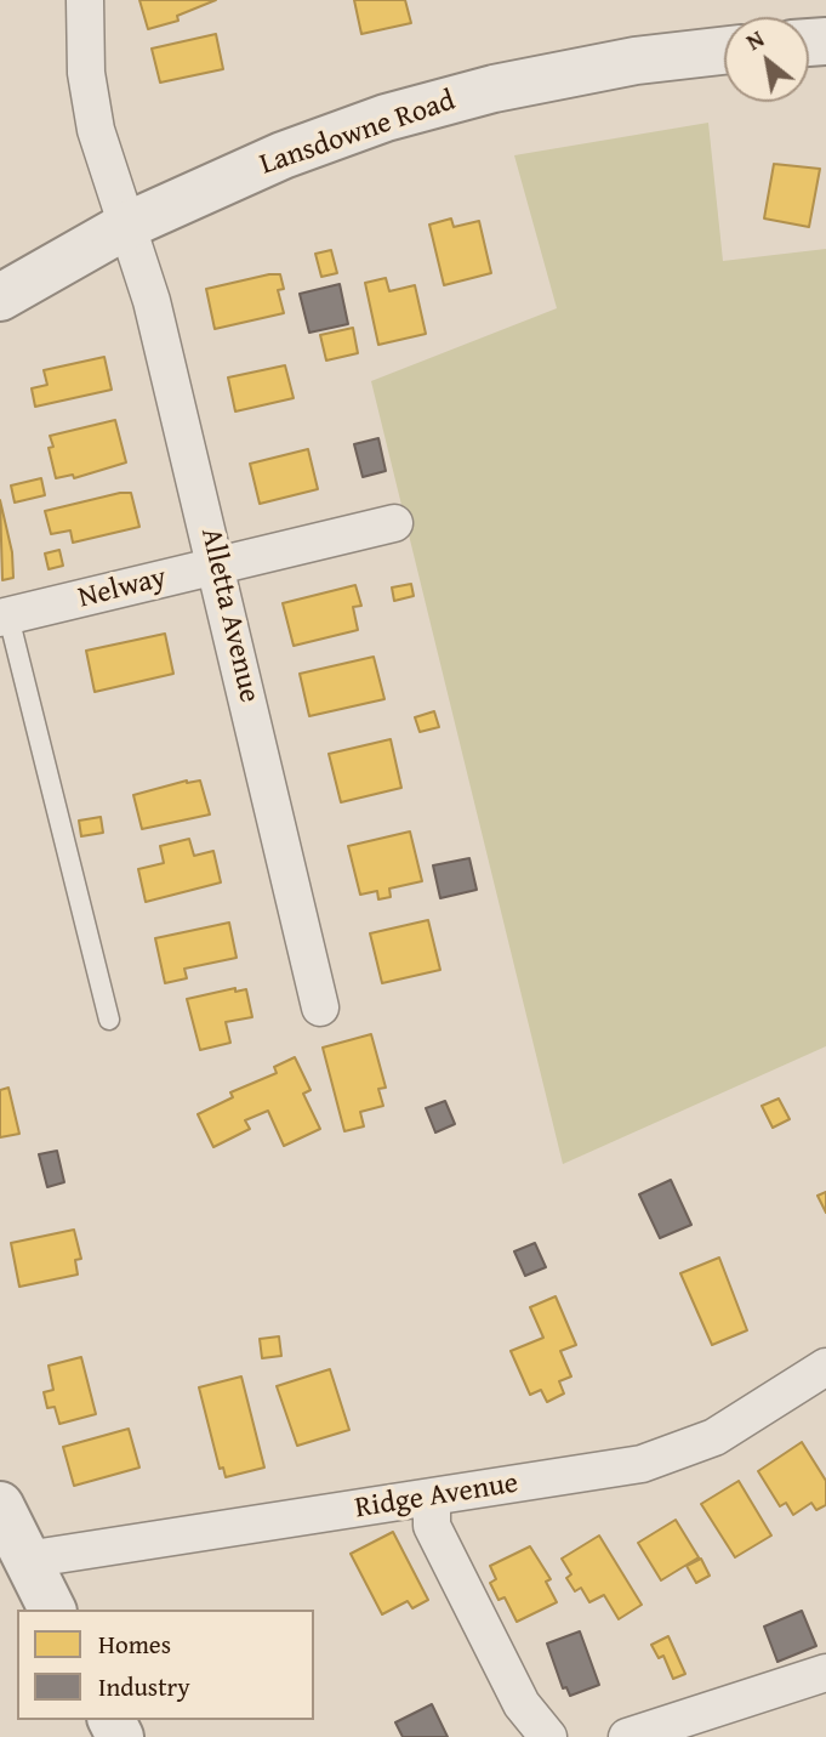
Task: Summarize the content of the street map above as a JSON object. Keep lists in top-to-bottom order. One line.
{"streets":{"street":["Lansdowne Road","Nelway","Alletta Avenue","Ridge Avenue"]},"crossings":[["Lansdowne Road","Alletta Avenue"],["Nelway","Alletta Avenue"]],"legend":["Homes","Industry"],"north":"top left"}
